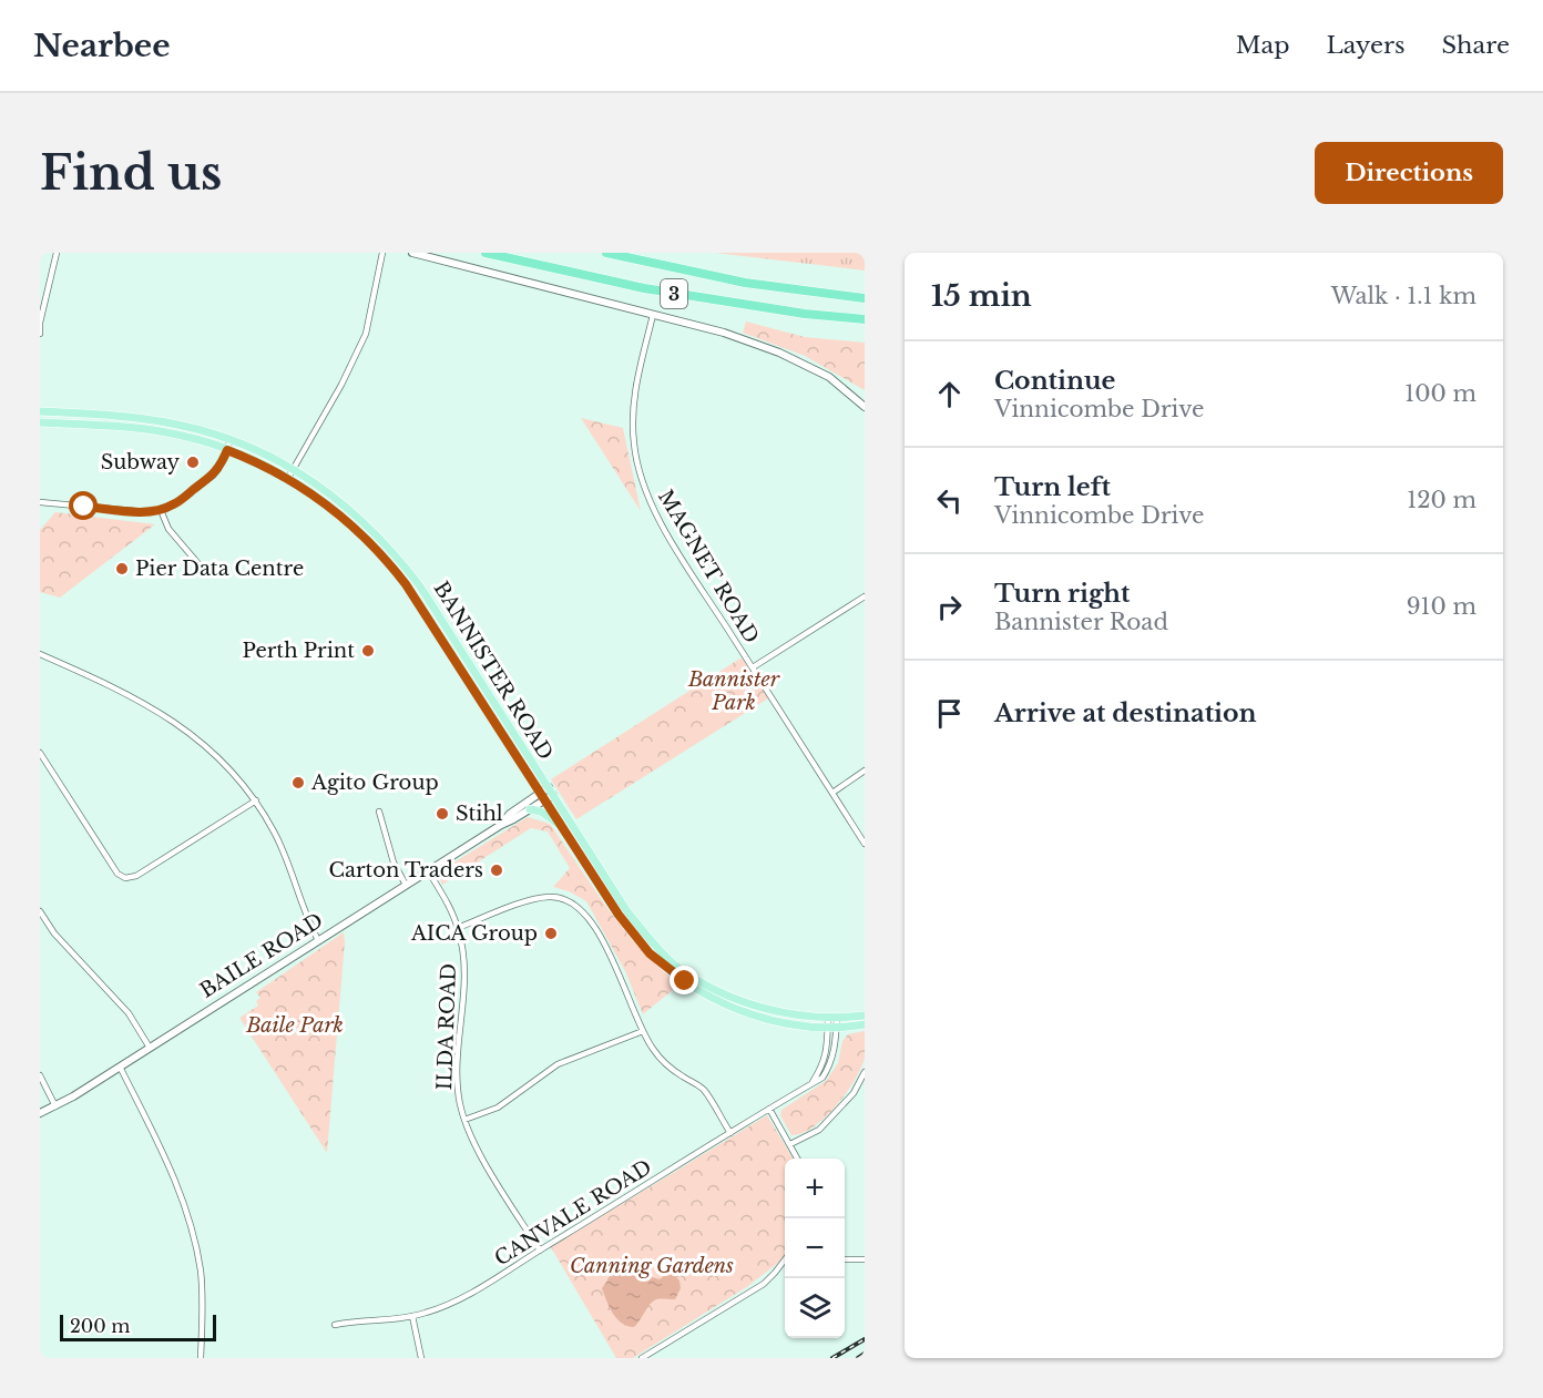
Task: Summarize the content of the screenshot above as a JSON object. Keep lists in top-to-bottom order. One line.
{"streets":{"highway":["3"],"main road":["BANNISTER ROAD"],"street":["MAGNET ROAD","BAILE ROAD","ILDA ROAD","CANVALE ROAD"]},"crossings":[["BANNISTER ROAD","BAILE ROAD"],["BANNISTER ROAD","CANVALE ROAD"],["BAILE ROAD","ILDA ROAD"],["ILDA ROAD","CANVALE ROAD"]],"parks":["Bannister Park","Baile Park","Canning Gardens"],"places":["Subway","Pier Data Centre","Perth Print","Agito Group","Stihl","Carton Traders","AICA Group"],"scale_bar":"200 m","page":{"header":"Nearbee","nav":["Map","Layers","Share"],"buttons":"Directions","title":"Find us","heading":["15 min","Walk · 1.1 km"],"list":[["Continue","Vinnicombe Drive","100 m"],["Turn left","Vinnicombe Drive","120 m"],["Turn right","Bannister Road","910 m"],"Arrive at destination"],"map_buttons":["+","−"],"scale":"200 m"}}
